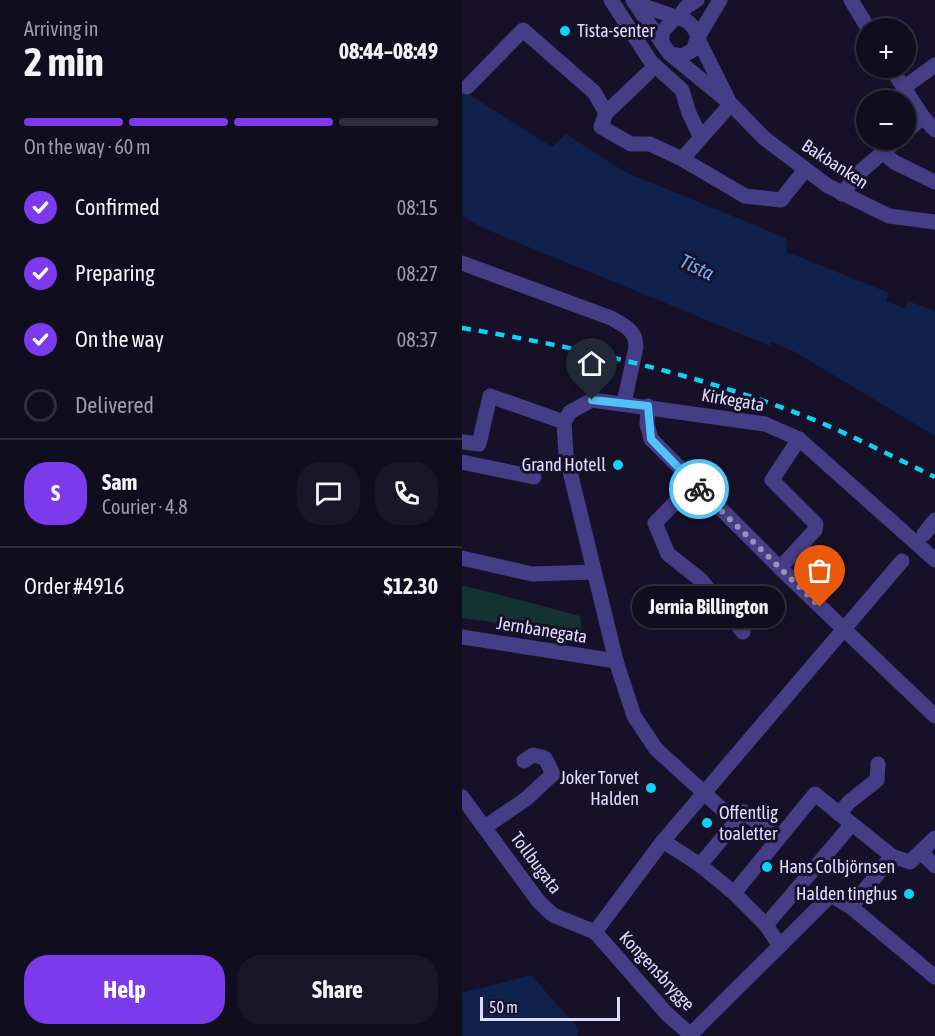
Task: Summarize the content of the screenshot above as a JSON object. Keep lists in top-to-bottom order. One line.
{"streets":{"street":["Bakbanken","Kirkegata","Jernbanegata","Tollbugata","Kongensbrygge"]},"crossings":[["Tollbugata","Kongensbrygge"]],"water":["Tista"],"places":["Tista-senter","Grand Hotell","Jernia Billington","Joker Torvet Halden","Offentlig toaletter","Hans Colbjörnsen","Halden tinghus"],"scale_bar":"50 m","page":{"heading":["2 min","Arriving in","08:44–08:49"],"panel":["Sam","Courier · 4.8","Order #4916","$12.30"],"map_buttons":["+","−"],"bar":"On the way · 60 m","list":[["Confirmed","08:15"],["Preparing","08:27"],["On the way","08:37"],"Delivered"],"round":"S","bubble":"Jernia Billington","buttons":["Help","Share"],"scale":"50 m"}}
